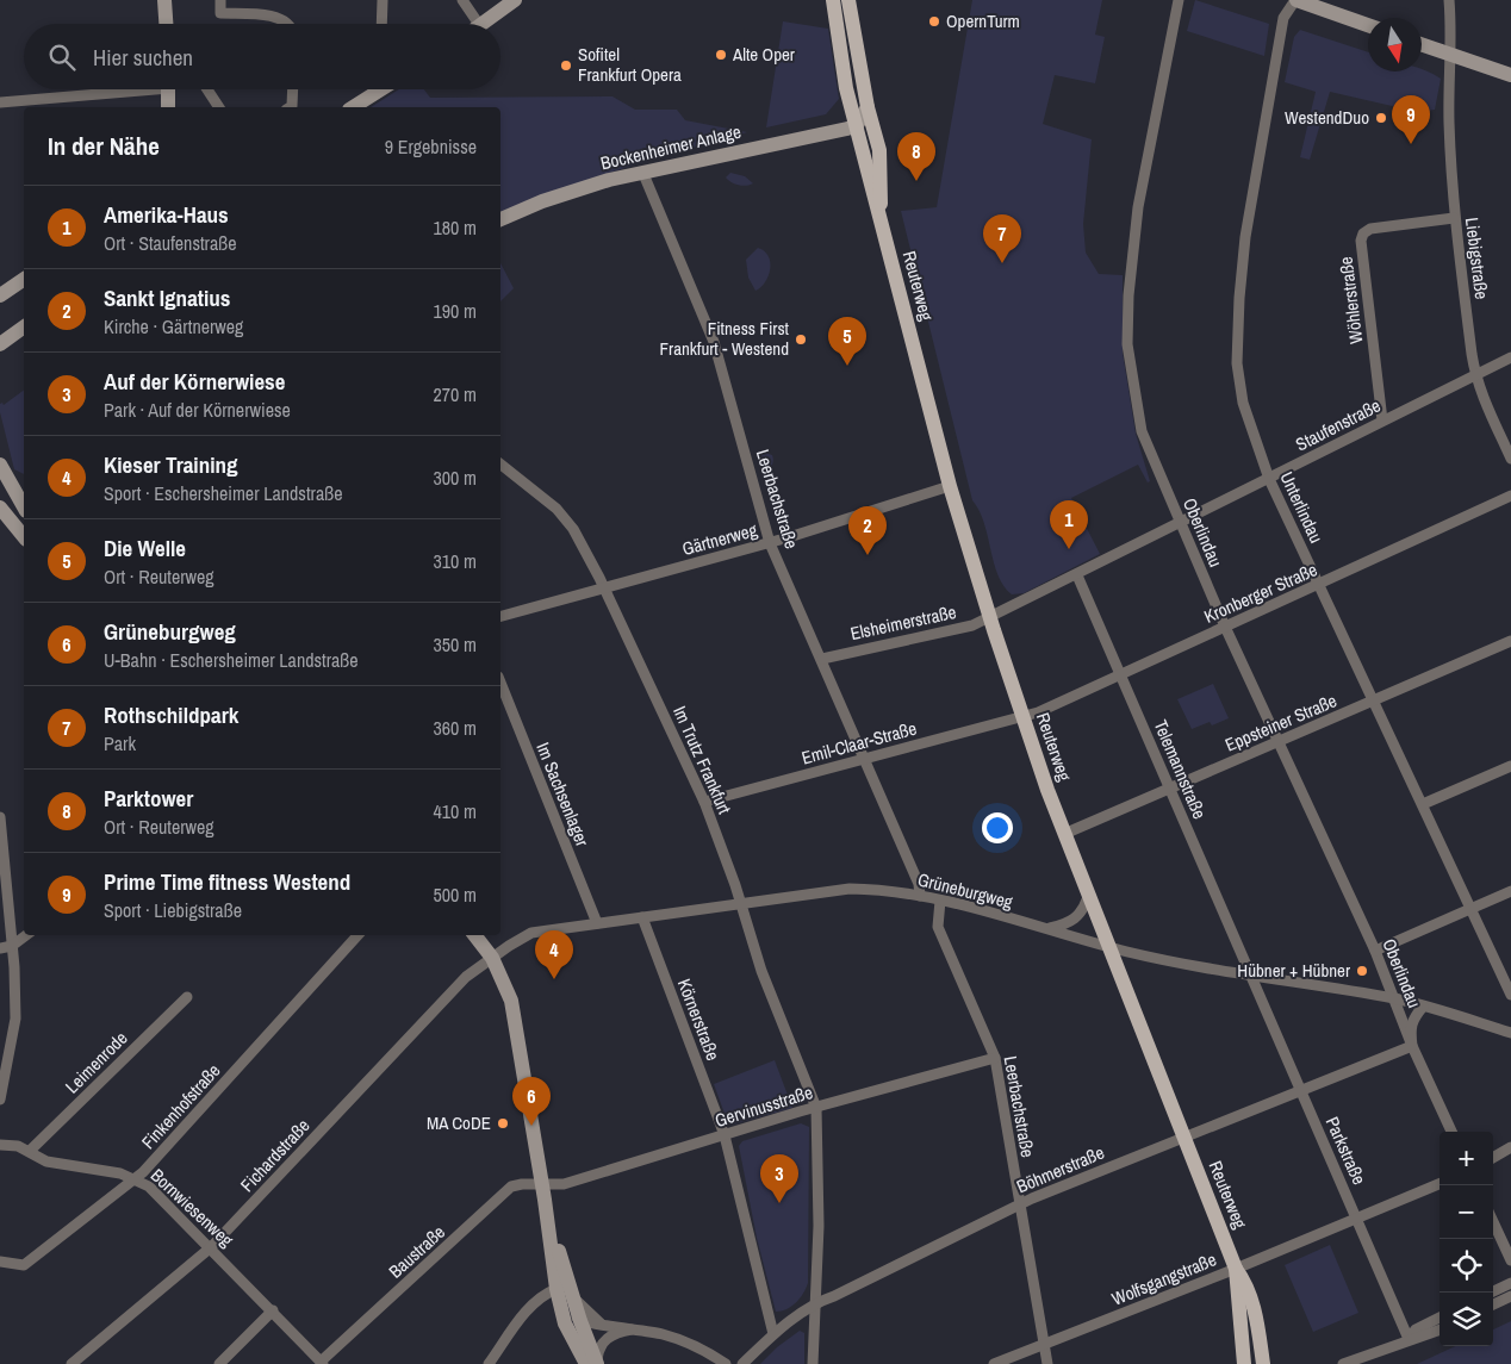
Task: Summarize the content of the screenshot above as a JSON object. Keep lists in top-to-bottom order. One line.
{"streets":{"main road":["Bockenheimer Anlage","Reuterweg"],"street":["Liebigstraße","Wöhlerstraße","Staufenstraße","Leerbachstraße","Unterlindau","Oberlindau","Gärtnerweg","Kronberger Straße","Elsheimerstraße","Eppsteiner Straße","Emil-Claar-Straße","Im Trutz Frankfurt","Telemannstraße","Im Sachsenlager","Grüneburgweg","Körnerstraße","Leimenrode","Finkenhofstraße","Gervinusstraße","Parkstraße","Fichardstraße","Böhmerstraße","Bornwiesenweg","Baustraße","Wolfsgangstraße"]},"crossings":[["Bockenheimer Anlage","Reuterweg"],["Bockenheimer Anlage","Leerbachstraße"],["Liebigstraße","Wöhlerstraße"],["Liebigstraße","Staufenstraße"],["Reuterweg","Staufenstraße"],["Reuterweg","Gärtnerweg"],["Reuterweg","Kronberger Straße"],["Reuterweg","Elsheimerstraße"],["Reuterweg","Eppsteiner Straße"],["Reuterweg","Emil-Claar-Straße"],["Reuterweg","Grüneburgweg"],["Reuterweg","Böhmerstraße"],["Reuterweg","Wolfsgangstraße"],["Wöhlerstraße","Staufenstraße"],["Staufenstraße","Unterlindau"],["Staufenstraße","Oberlindau"],["Staufenstraße","Elsheimerstraße"],["Staufenstraße","Telemannstraße"],["Leerbachstraße","Gärtnerweg"],["Leerbachstraße","Elsheimerstraße"],["Leerbachstraße","Emil-Claar-Straße"],["Leerbachstraße","Grüneburgweg"],["Leerbachstraße","Gervinusstraße"],["Leerbachstraße","Böhmerstraße"],["Leerbachstraße","Wolfsgangstraße"],["Unterlindau","Kronberger Straße"],["Unterlindau","Eppsteiner Straße"],["Oberlindau","Kronberger Straße"],["Oberlindau","Eppsteiner Straße"],["Oberlindau","Grüneburgweg"],["Oberlindau","Böhmerstraße"],["Gärtnerweg","Im Trutz Frankfurt"],["Kronberger Straße","Emil-Claar-Straße"],["Kronberger Straße","Telemannstraße"],["Eppsteiner Straße","Telemannstraße"],["Emil-Claar-Straße","Im Trutz Frankfurt"],["Im Trutz Frankfurt","Grüneburgweg"],["Im Trutz Frankfurt","Gervinusstraße"],["Telemannstraße","Grüneburgweg"],["Telemannstraße","Parkstraße"],["Im Sachsenlager","Grüneburgweg"],["Grüneburgweg","Körnerstraße"],["Grüneburgweg","Parkstraße"],["Grüneburgweg","Fichardstraße"],["Körnerstraße","Gervinusstraße"],["Körnerstraße","Böhmerstraße"],["Leimenrode","Bornwiesenweg"],["Finkenhofstraße","Bornwiesenweg"],["Gervinusstraße","Baustraße"],["Parkstraße","Böhmerstraße"],["Parkstraße","Wolfsgangstraße"],["Fichardstraße","Bornwiesenweg"],["Bornwiesenweg","Baustraße"]],"places":["OpernTurm","Alte Oper","Sofitel Frankfurt Opera","WestendDuo","Fitness First Frankfurt - Westend","Hübner + Hübner","MA CoDE"],"north":"bottom","page":{"search":"Hier suchen","pins":["9","8","7","5","1","2","4","6","3"],"heading":["In der Nähe","9 Ergebnisse"],"list":[{"mark":"1","name":"Amerika-Haus","note":"Ort · Staufenstraße","value":"180 m"},{"mark":"2","name":"Sankt Ignatius","note":"Kirche · Gärtnerweg","value":"190 m"},{"mark":"3","name":"Auf der Körnerwiese","note":"Park · Auf der Körnerwiese","value":"270 m"},{"mark":"4","name":"Kieser Training","note":"Sport · Eschersheimer Landstraße","value":"300 m"},{"mark":"5","name":"Die Welle","note":"Ort · Reuterweg","value":"310 m"},{"mark":"6","name":"Grüneburgweg","note":"U-Bahn · Eschersheimer Landstraße","value":"350 m"},{"mark":"7","name":"Rothschildpark","note":"Park","value":"360 m"},{"mark":"8","name":"Parktower","note":"Ort · Reuterweg","value":"410 m"},{"mark":"9","name":"Prime Time fitness Westend","note":"Sport · Liebigstraße","value":"500 m"}],"map_buttons":["+","−"]}}
